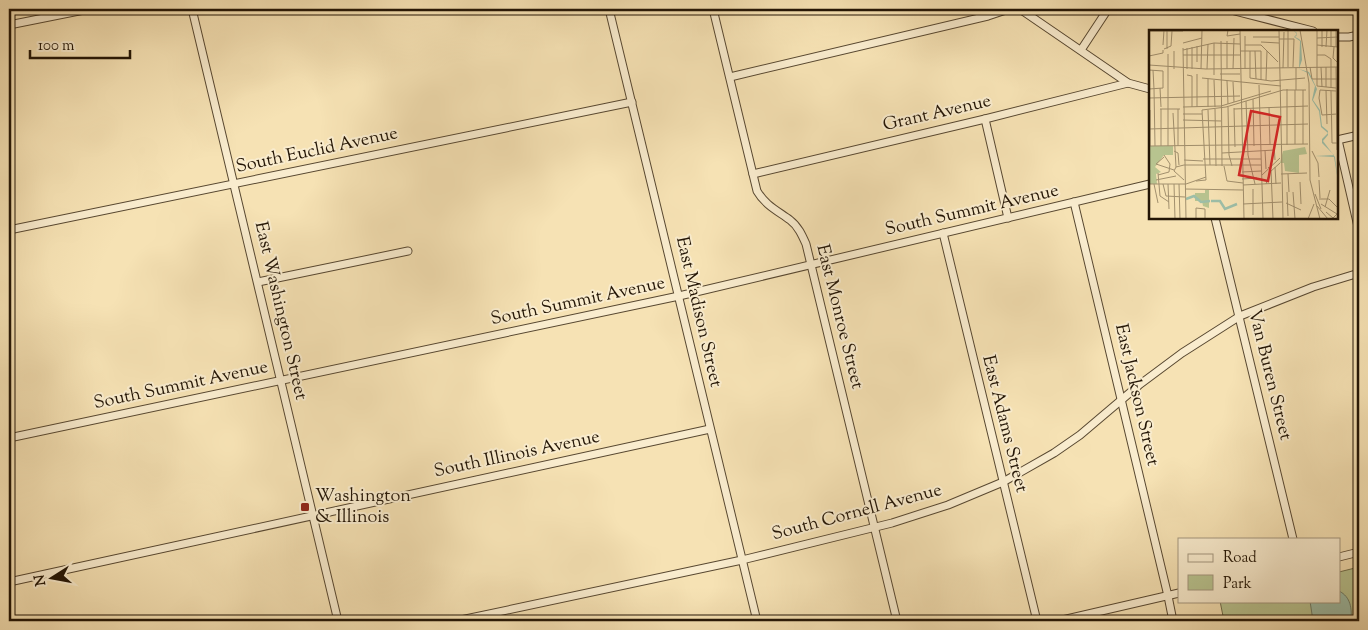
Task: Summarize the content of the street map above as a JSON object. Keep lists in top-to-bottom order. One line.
{"streets":{"street":["Grant Avenue","South Euclid Avenue","South Summit Avenue","East Washington Street","East Madison Street","East Monroe Street","Van Buren Street","East Jackson Street","East Adams Street","South Illinois Avenue","South Cornell Avenue"]},"crossings":[["Grant Avenue","East Monroe Street"],["South Euclid Avenue","East Washington Street"],["South Euclid Avenue","East Madison Street"],["South Summit Avenue","East Washington Street"],["South Summit Avenue","East Madison Street"],["South Summit Avenue","East Monroe Street"],["South Summit Avenue","East Jackson Street"],["South Summit Avenue","East Adams Street"],["East Washington Street","South Illinois Avenue"],["East Madison Street","South Illinois Avenue"],["East Madison Street","South Cornell Avenue"],["East Monroe Street","South Cornell Avenue"],["Van Buren Street","South Cornell Avenue"],["East Jackson Street","South Cornell Avenue"],["East Adams Street","South Cornell Avenue"]],"places":{"transit":["Washington & Illinois"]},"legend":["Road","Park"],"scale_bar":"100 m","north":"left"}
